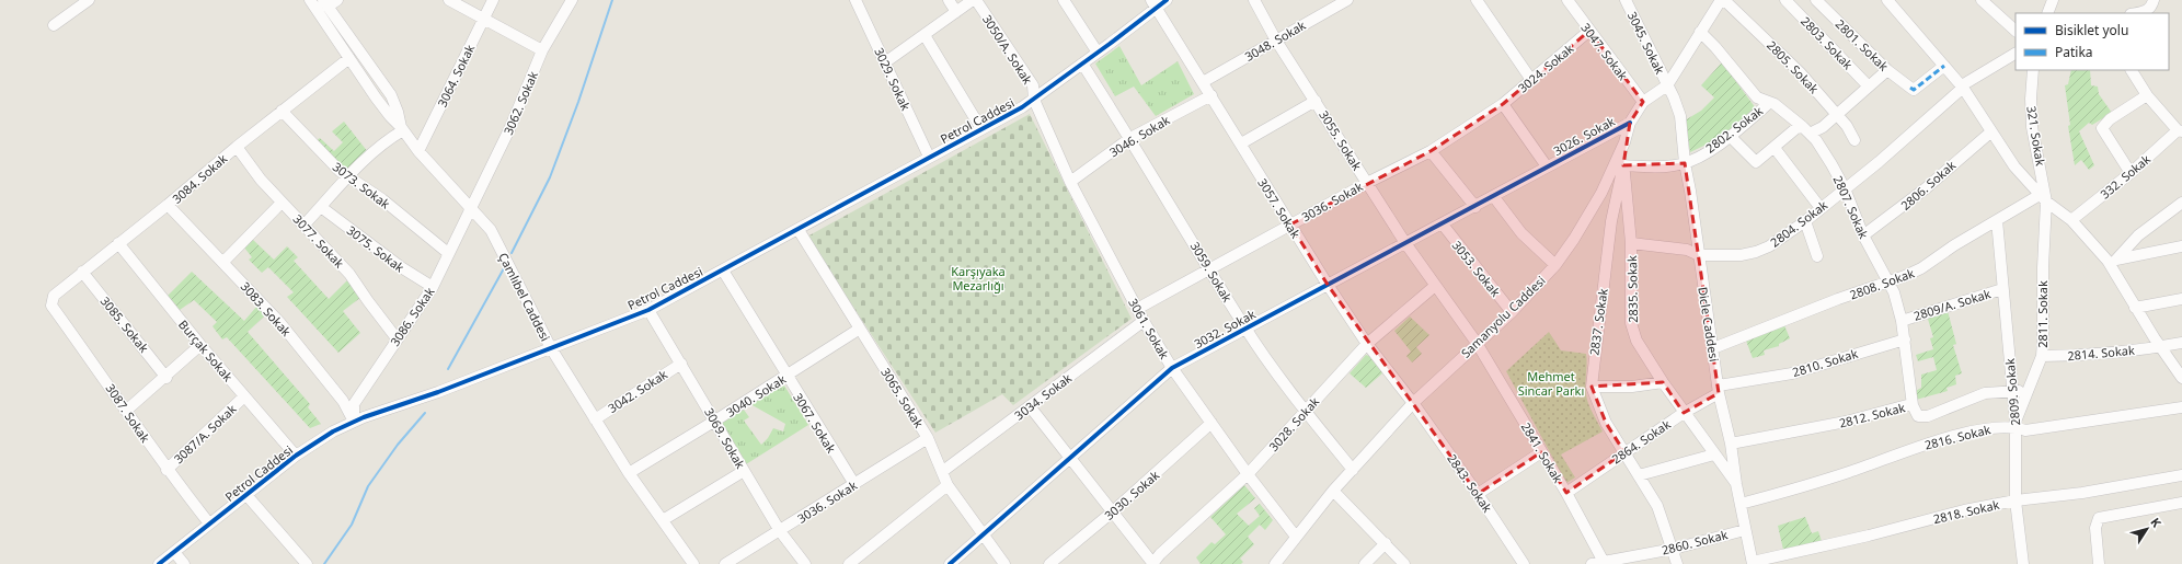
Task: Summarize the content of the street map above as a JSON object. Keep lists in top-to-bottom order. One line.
{"streets":{"street":["3048. Sokak","3045. Sokak","2803. Sokak","2801. Sokak","3050/A. Sokak","3047. Sokak","2805. Sokak","3024. Sokak","3064. Sokak","3029. Sokak","3062. Sokak","Petrol Caddesi","2802. Sokak","3046. Sokak","3026. Sokak","321. Sokak","3055. Sokak","332. Sokak","3084. Sokak","3073. Sokak","2806. Sokak","3036. Sokak","2807. Sokak","3057. Sokak","2804. Sokak","3077. Sokak","3075. Sokak","3053. Sokak","3059. Sokak","2808. Sokak","2835. Sokak","Çamlıbel Caddesi","2809/A. Sokak","3083. Sokak","2811. Sokak","3086. Sokak","Samanyolu Caddesi","2837. Sokak","3085. Sokak","Dicle Caddesi","3061. Sokak","3032. Sokak","Burçak Sokak","2814. Sokak","2810. Sokak","3042. Sokak","2809. Sokak","3040. Sokak","3034. Sokak","3065. Sokak","3087. Sokak","2812. Sokak","3067. Sokak","3028. Sokak","3087/A. Sokak","2816. Sokak","3069. Sokak","2864. Sokak","2841. Sokak","2843. Sokak","3030. Sokak","2818. Sokak","2860. Sokak"]},"crossings":[["3048. Sokak","3055. Sokak"],["3048. Sokak","3057. Sokak"],["3045. Sokak","Samanyolu Caddesi"],["3045. Sokak","Dicle Caddesi"],["3050/A. Sokak","Petrol Caddesi"],["3050/A. Sokak","3061. Sokak"],["3047. Sokak","3024. Sokak"],["3047. Sokak","Samanyolu Caddesi"],["3024. Sokak","3036. Sokak"],["3064. Sokak","Çamlıbel Caddesi"],["3029. Sokak","Petrol Caddesi"],["3062. Sokak","Çamlıbel Caddesi"],["3062. Sokak","3086. Sokak"],["Petrol Caddesi","3057. Sokak"],["Petrol Caddesi","3059. Sokak"],["Petrol Caddesi","Çamlıbel Caddesi"],["Petrol Caddesi","3083. Sokak"],["Petrol Caddesi","3086. Sokak"],["Petrol Caddesi","3061. Sokak"],["Petrol Caddesi","Burçak Sokak"],["Petrol Caddesi","3065. Sokak"],["Petrol Caddesi","3087. Sokak"],["Petrol Caddesi","3067. Sokak"],["Petrol Caddesi","3069. Sokak"],["2802. Sokak","2807. Sokak"],["2802. Sokak","2835. Sokak"],["2802. Sokak","2837. Sokak"],["2802. Sokak","Dicle Caddesi"],["3046. Sokak","3057. Sokak"],["3046. Sokak","3059. Sokak"],["3046. Sokak","3061. Sokak"],["3026. Sokak","Samanyolu Caddesi"],["3026. Sokak","3032. Sokak"],["321. Sokak","2808. Sokak"],["321. Sokak","2811. Sokak"],["3055. Sokak","3036. Sokak"],["3055. Sokak","Samanyolu Caddesi"],["3055. Sokak","3032. Sokak"],["3055. Sokak","3028. Sokak"],["3055. Sokak","2841. Sokak"],["3084. Sokak","3073. Sokak"],["3084. Sokak","3077. Sokak"],["3084. Sokak","Çamlıbel Caddesi"],["3084. Sokak","3083. Sokak"],["3084. Sokak","3085. Sokak"],["3084. Sokak","Burçak Sokak"],["3084. Sokak","3087. Sokak"],["3073. Sokak","3086. Sokak"],["2806. Sokak","2807. Sokak"],["3036. Sokak","3057. Sokak"],["3036. Sokak","3059. Sokak"],["3036. Sokak","3061. Sokak"],["3036. Sokak","3065. Sokak"],["3036. Sokak","3067. Sokak"],["3036. Sokak","3069. Sokak"],["2807. Sokak","2804. Sokak"],["2807. Sokak","2808. Sokak"],["2807. Sokak","2809/A. Sokak"],["2807. Sokak","Samanyolu Caddesi"],["2807. Sokak","2810. Sokak"],["2807. Sokak","2812. Sokak"],["3057. Sokak","Samanyolu Caddesi"],["3057. Sokak","3032. Sokak"],["3057. Sokak","3028. Sokak"],["3057. Sokak","2843. Sokak"],["2804. Sokak","2835. Sokak"],["2804. Sokak","Dicle Caddesi"],["3077. Sokak","3086. Sokak"],["3075. Sokak","3086. Sokak"],["3053. Sokak","Samanyolu Caddesi"],["3053. Sokak","3032. Sokak"],["3059. Sokak","Samanyolu Caddesi"],["3059. Sokak","3032. Sokak"],["3059. Sokak","3028. Sokak"],["2808. Sokak","2811. Sokak"],["2808. Sokak","Dicle Caddesi"],["2808. Sokak","2809. Sokak"],["2835. Sokak","Samanyolu Caddesi"],["2835. Sokak","2837. Sokak"],["2835. Sokak","Dicle Caddesi"],["2835. Sokak","2864. Sokak"],["Çamlıbel Caddesi","3086. Sokak"],["Çamlıbel Caddesi","3042. Sokak"],["Çamlıbel Caddesi","3040. Sokak"],["2809/A. Sokak","2809. Sokak"],["3083. Sokak","3086. Sokak"],["2811. Sokak","2814. Sokak"],["2811. Sokak","2809. Sokak"],["2811. Sokak","2812. Sokak"],["2811. Sokak","2816. Sokak"],["Samanyolu Caddesi","Dicle Caddesi"],["Samanyolu Caddesi","3061. Sokak"],["Samanyolu Caddesi","2841. Sokak"],["Samanyolu Caddesi","2843. Sokak"],["2837. Sokak","2864. Sokak"],["2837. Sokak","2860. Sokak"],["Dicle Caddesi","2810. Sokak"],["Dicle Caddesi","2812. Sokak"],["Dicle Caddesi","2816. Sokak"],["Dicle Caddesi","2864. Sokak"],["Dicle Caddesi","2818. Sokak"],["Dicle Caddesi","2860. Sokak"],["3061. Sokak","3032. Sokak"],["3061. Sokak","3034. Sokak"],["3061. Sokak","3028. Sokak"],["3061. Sokak","3030. Sokak"],["3032. Sokak","3065. Sokak"],["Burçak Sokak","3087/A. Sokak"],["2810. Sokak","2864. Sokak"],["3042. Sokak","3069. Sokak"],["2809. Sokak","2812. Sokak"],["2809. Sokak","2816. Sokak"],["2809. Sokak","2818. Sokak"],["3040. Sokak","3065. Sokak"],["3040. Sokak","3067. Sokak"],["3040. Sokak","3069. Sokak"],["3034. Sokak","3065. Sokak"],["3087. Sokak","3087/A. Sokak"],["2864. Sokak","2841. Sokak"],["2841. Sokak","2860. Sokak"]],"parks":["Karşıyaka Mezarlığı","Mehmet Sincar Parkı"],"legend":["Bisiklet yolu","Patika"],"north":"top right"}
